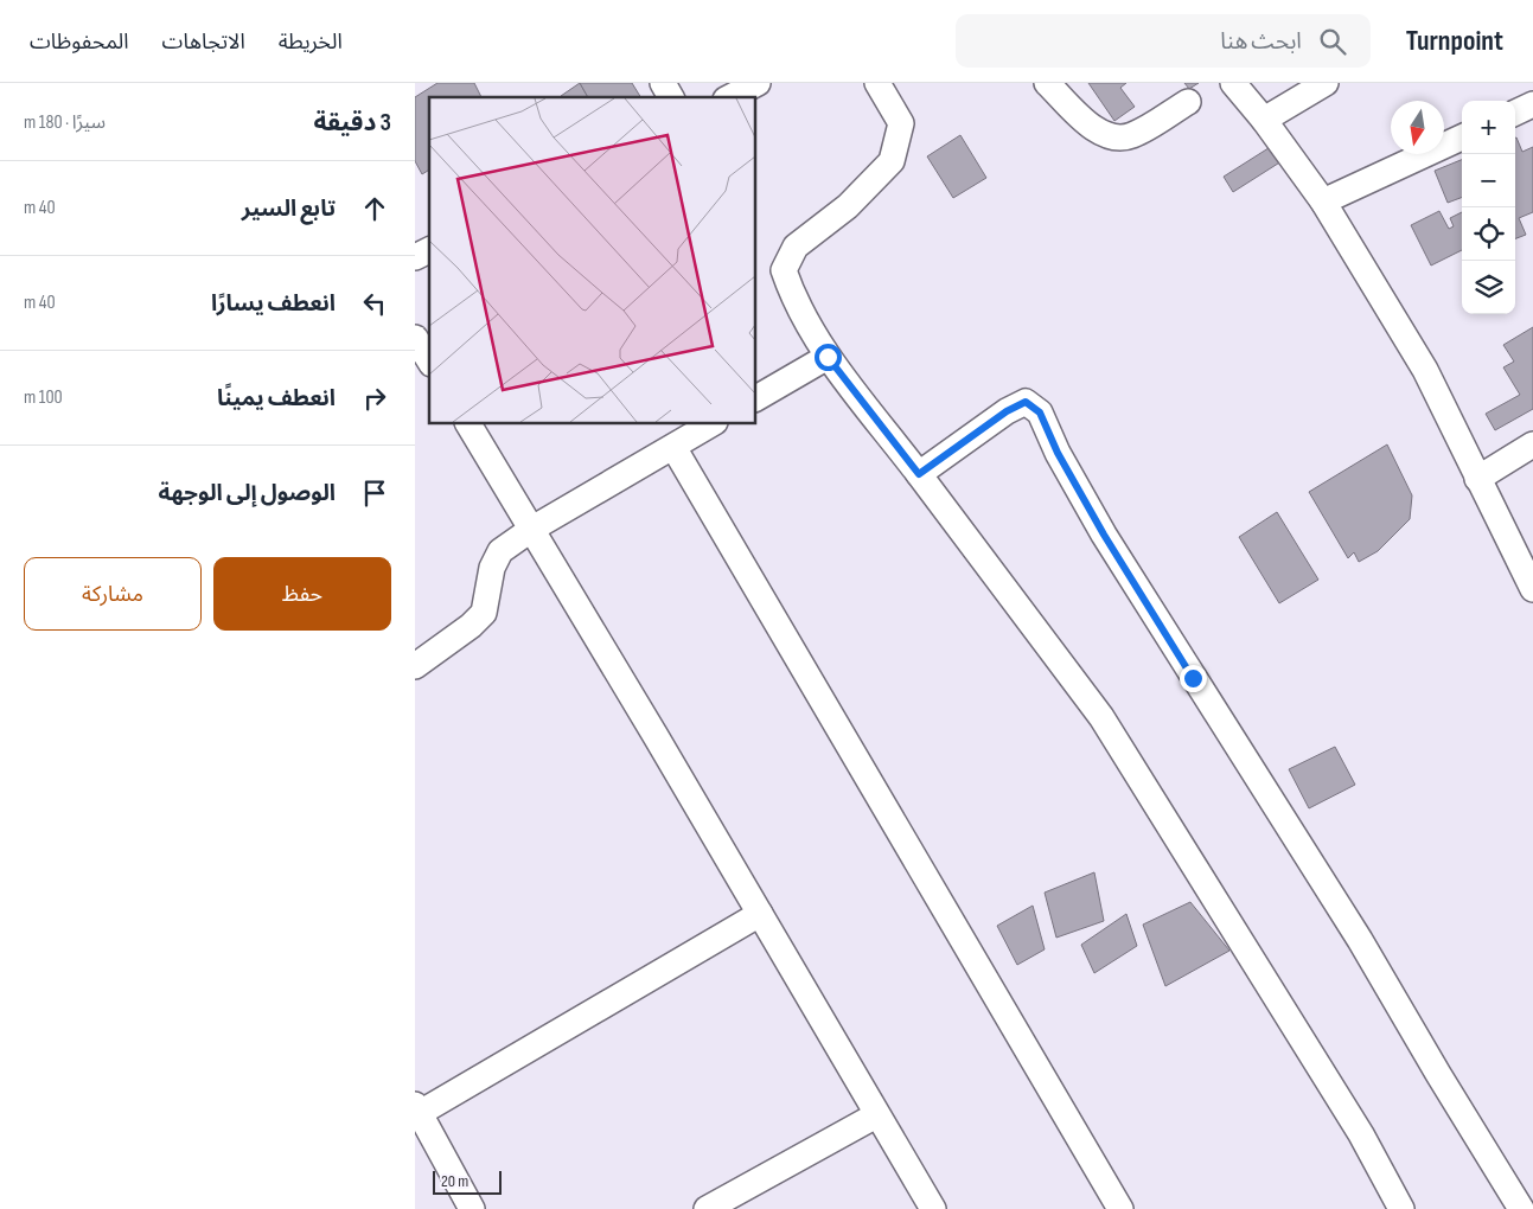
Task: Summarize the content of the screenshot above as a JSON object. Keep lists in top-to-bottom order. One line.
{"scale_bar":"20 m","north":"bottom","page":{"header":"Turnpoint","search":"ابحث هنا","nav":["الخريطة","الاتجاهات","المحفوظات"],"heading":["3 دقيقة","سيرًا · 180 m"],"map_buttons":["+","−"],"list":[["تابع السير","40 m"],["انعطف يسارًا","40 m"],["انعطف يمينًا","100 m"],"الوصول إلى الوجهة"],"buttons":["حفظ","مشاركة"],"scale":"20 m"}}
